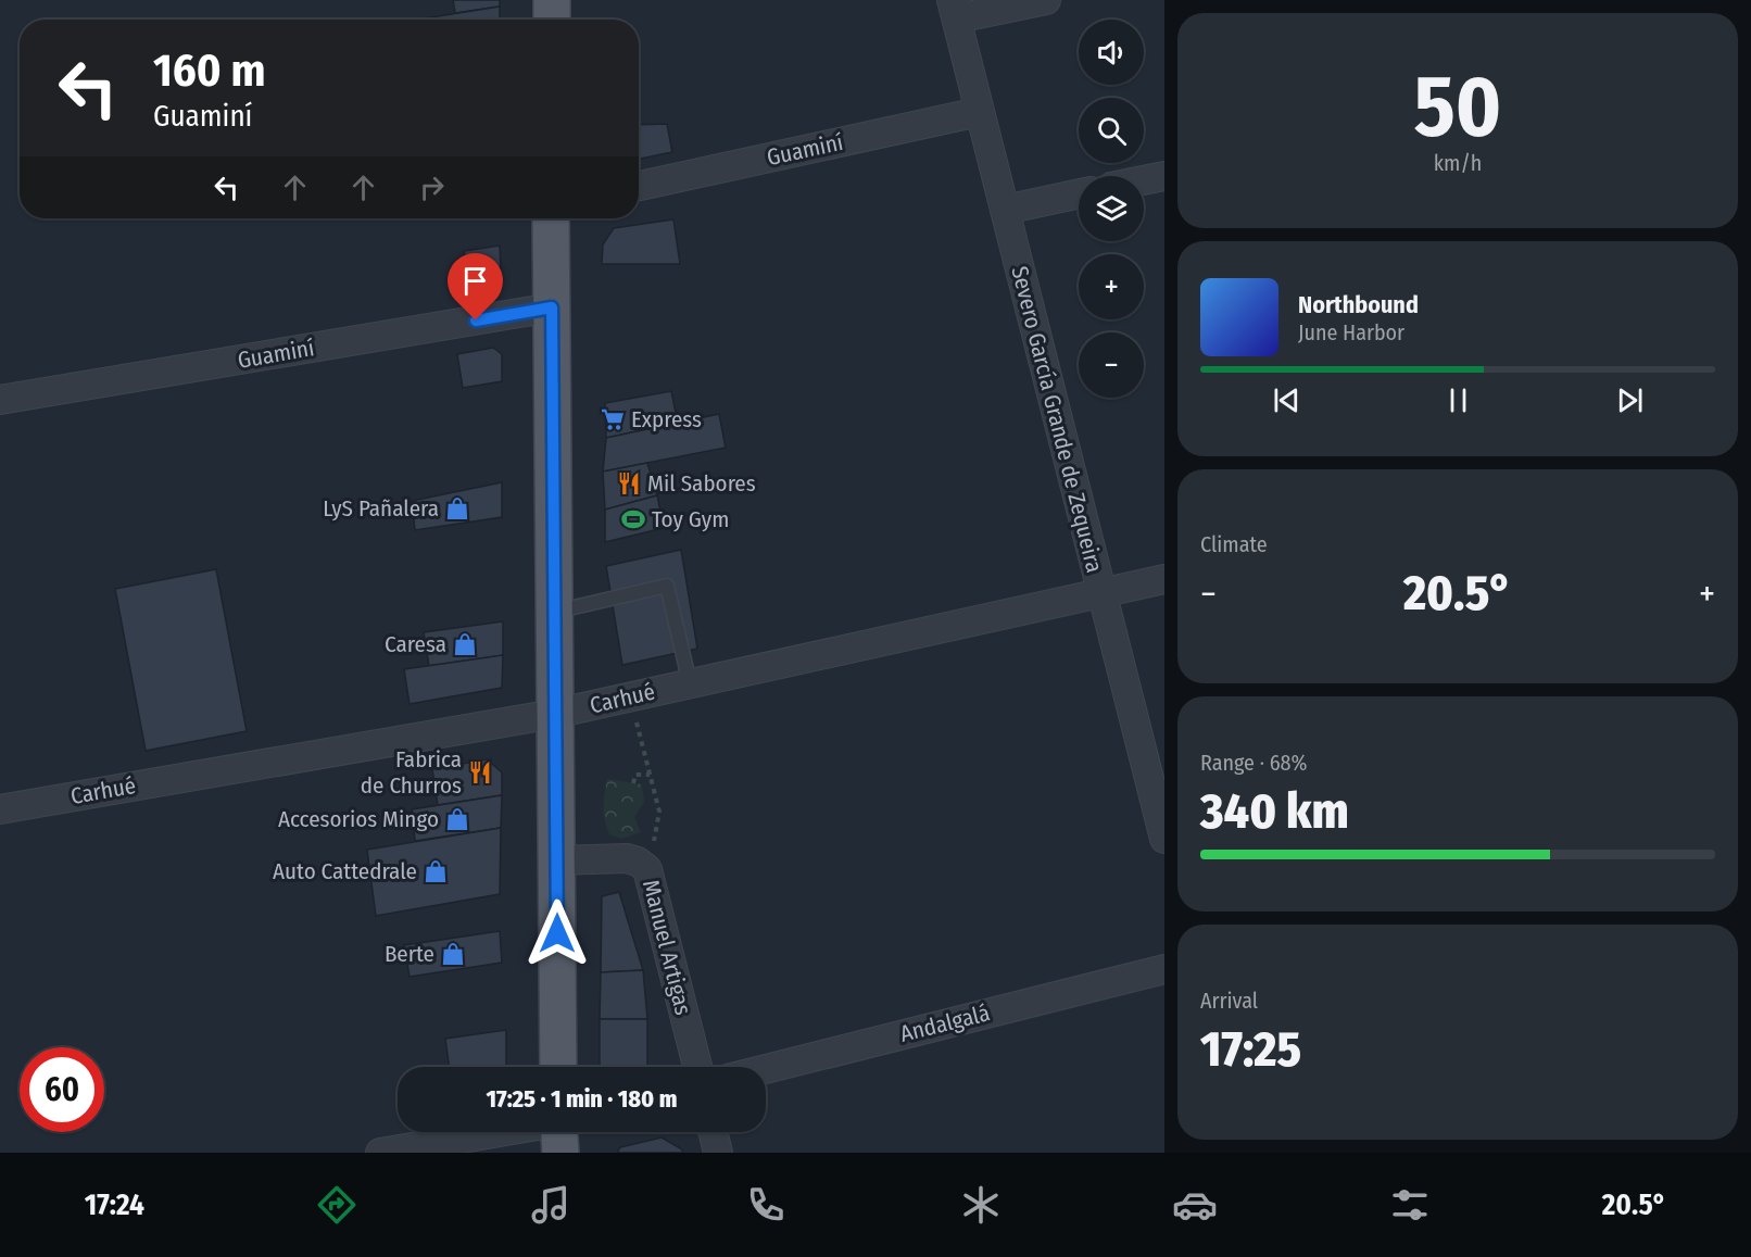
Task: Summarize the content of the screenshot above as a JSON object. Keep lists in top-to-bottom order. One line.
{"streets":{"street":["Guaminí","Severo García Grande de Zequeira","Carhué","Manuel Artigas","Andalgalá"]},"crossings":[["Guaminí","Severo García Grande de Zequeira"],["Severo García Grande de Zequeira","Carhué"]],"places":{"supermarket":["Express"],"restaurant":["Mil Sabores","Fabrica de Churros"],"shop":["LyS Pañalera","Caresa","Accesorios Mingo","Auto Cattedrale","Berte"],"sports":["Toy Gym"]},"page":{"tile":[["50","km/h"],"Climate",["Range · 68%","340 km"],["Arrival","17:25"]],"map_buttons":["+","−"],"turn":["160 m","Guaminí"],"song":["Northbound","June Harbor"],"heat":["−","20.5°","+"],"limit":"60","trip":"17:25 · 1 min · 180 m","tabs":["17:24","20.5°"]}}
